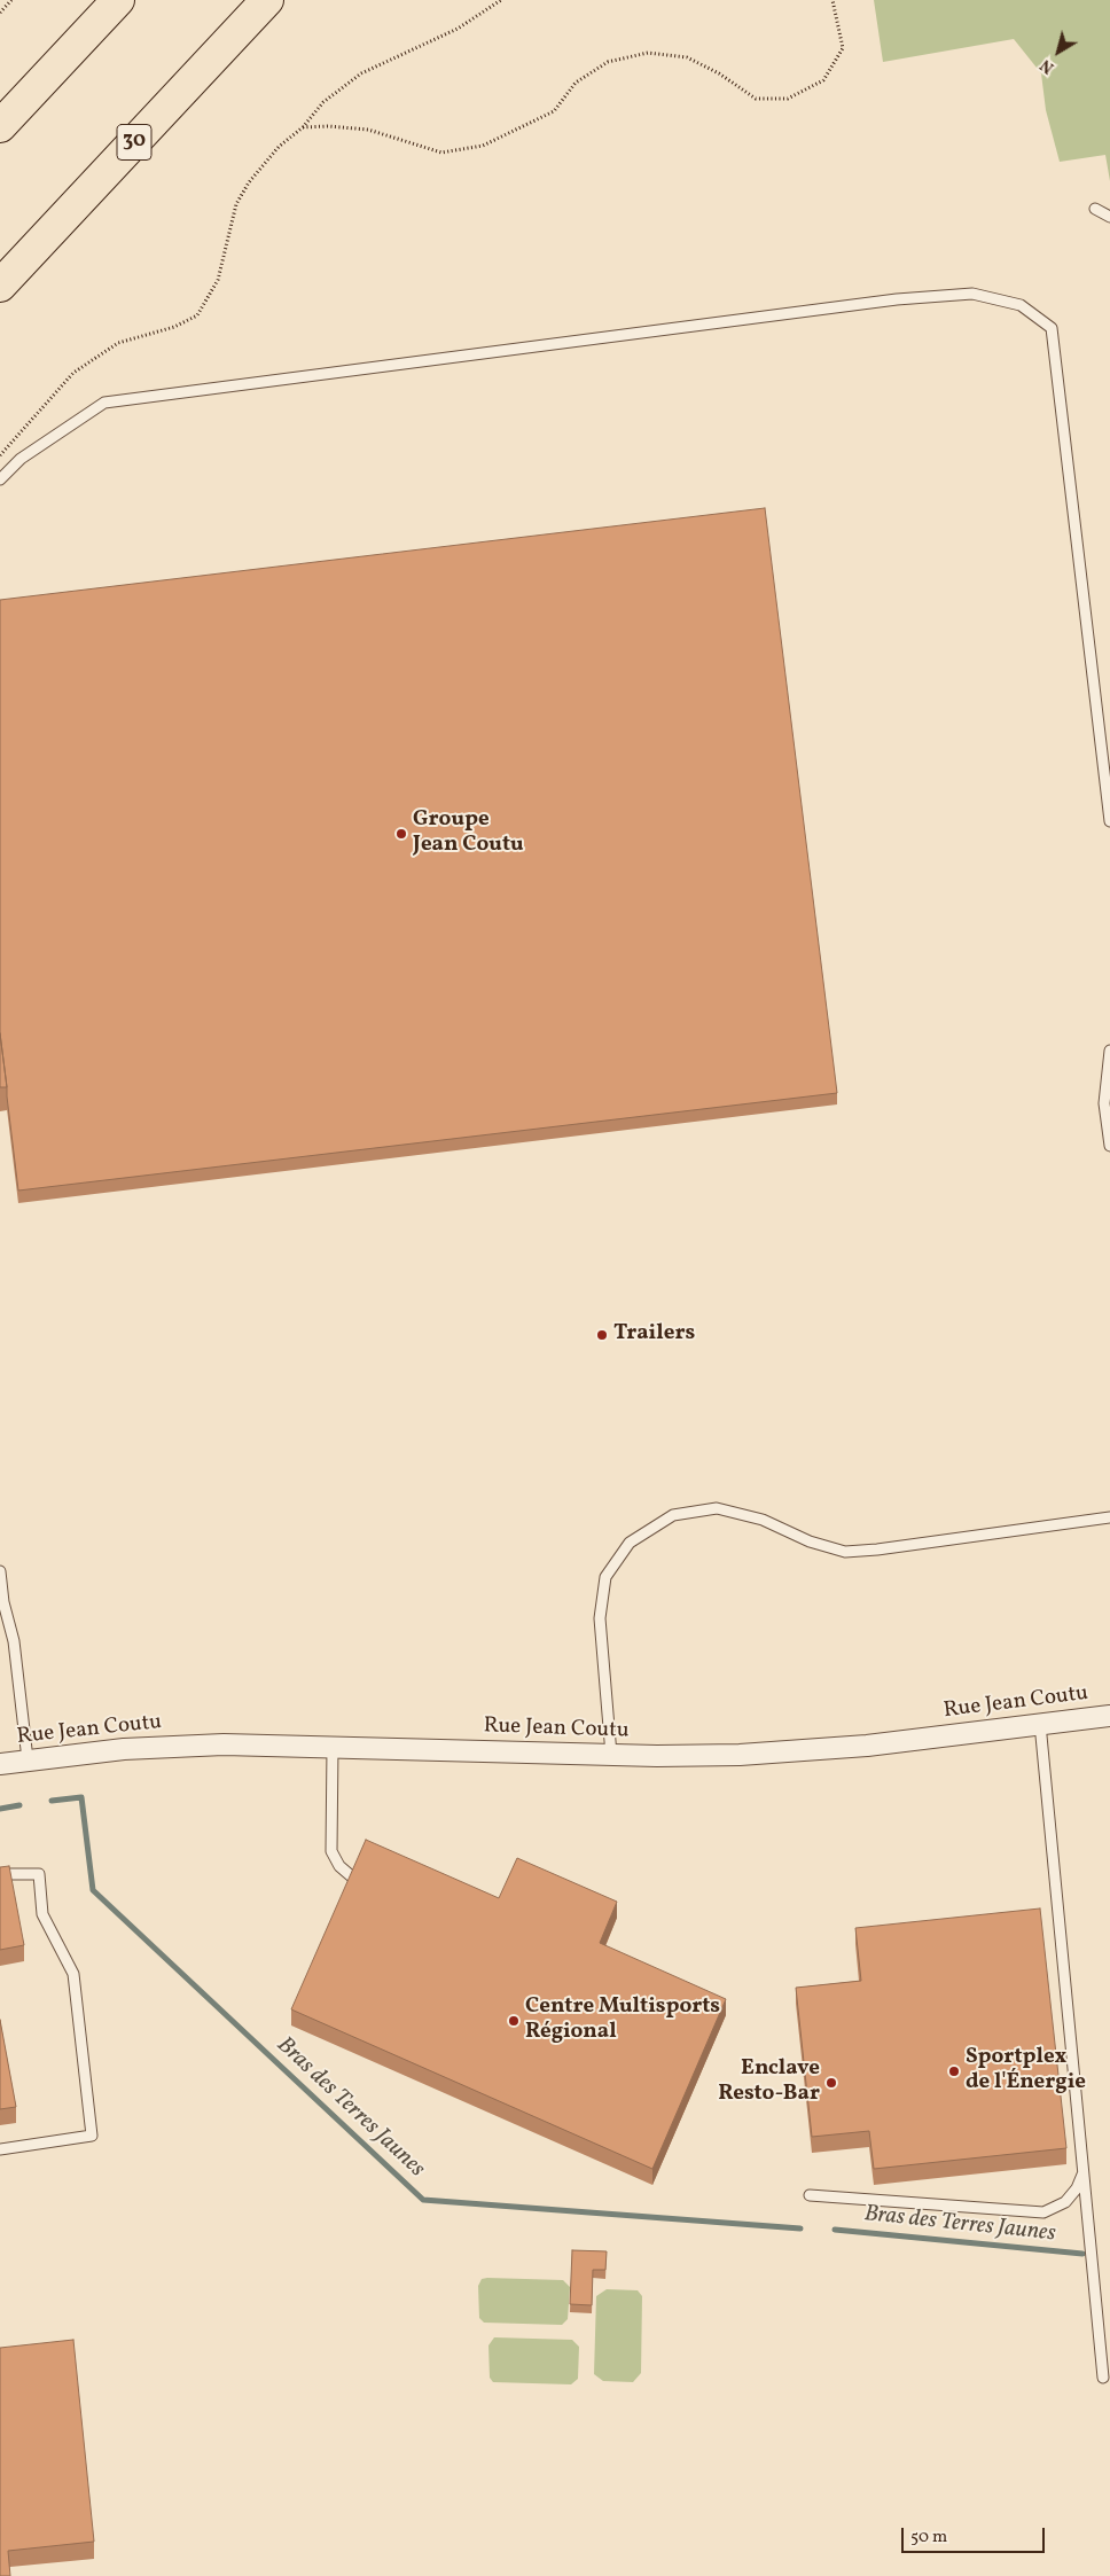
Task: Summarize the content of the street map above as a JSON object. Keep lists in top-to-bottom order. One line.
{"streets":{"highway":["30"],"street":["Rue Jean Coutu"]},"water":["Bras des Terres Jaunes"],"places":["Groupe Jean Coutu","Trailers","Centre Multisports Régional","Sportplex de l'Énergie","Enclave Resto-Bar"],"scale_bar":"50 m","north":"bottom left"}
